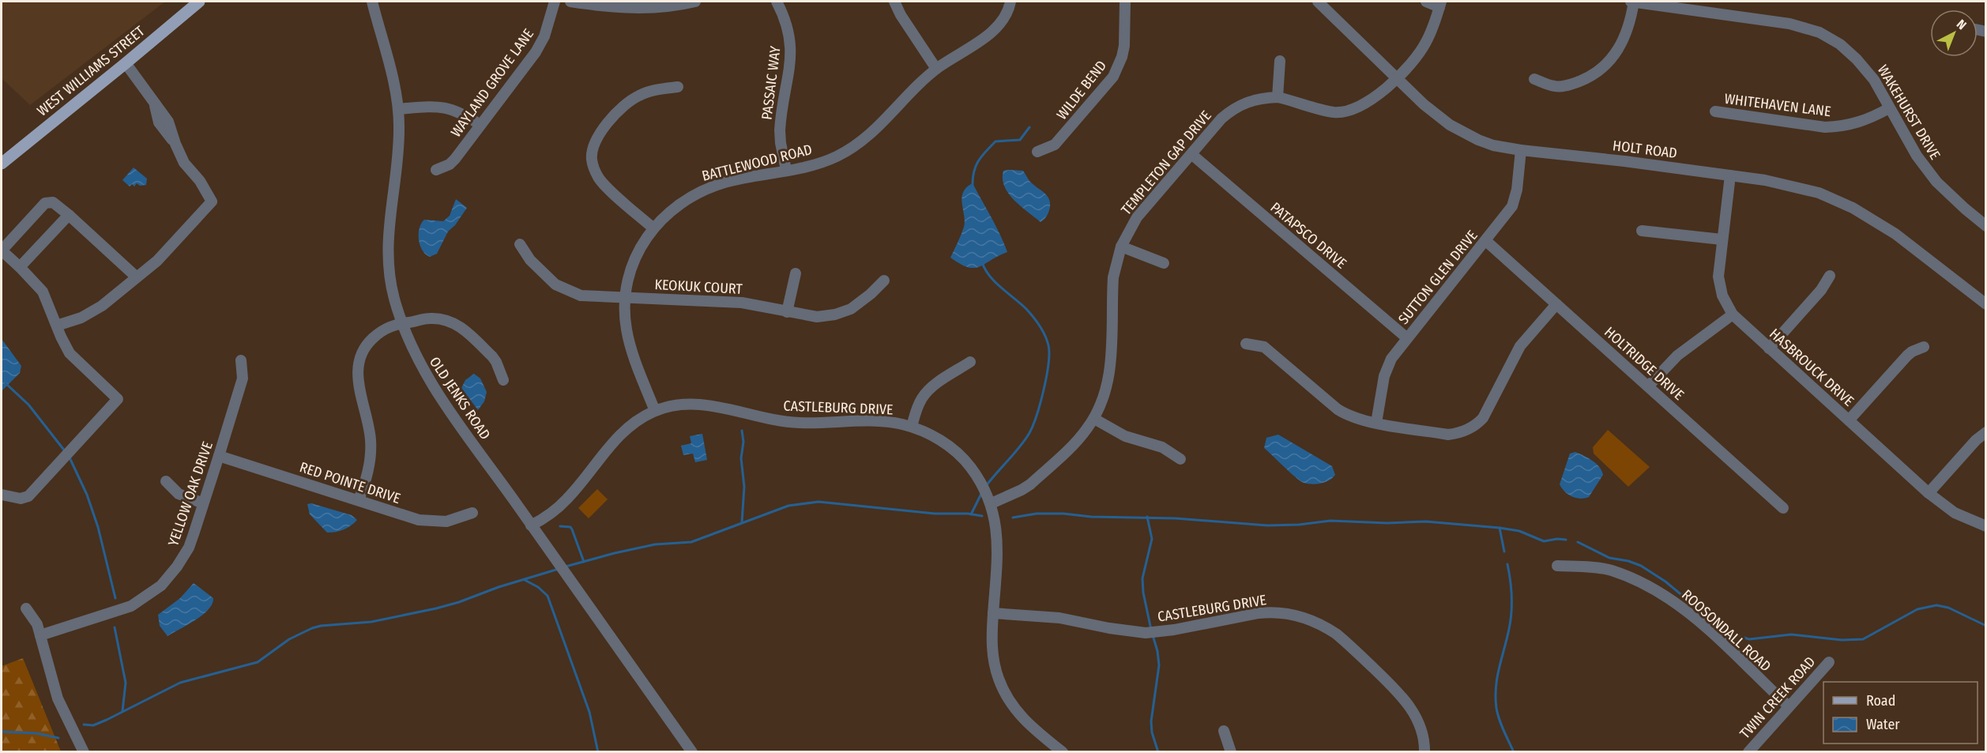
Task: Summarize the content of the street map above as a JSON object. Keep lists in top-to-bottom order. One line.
{"streets":{"main road":["WEST WILLIAMS STREET"],"street":["WAYLAND GROVE LANE","PASSAIC WAY","WILDE BEND","WHITEHAVEN LANE","WAKEHURST DRIVE","HOLT ROAD","BATTLEWOOD ROAD","TEMPLETON GAP DRIVE","PATAPSCO DRIVE","SUTTON GLEN DRIVE","KEOKUK COURT","HOLTRIDGE DRIVE","HASBROUCK DRIVE","OLD JENKS ROAD","CASTLEBURG DRIVE","RED POINTE DRIVE","YELLOW OAK DRIVE","ROOSONDALL ROAD","TWIN CREEK ROAD"]},"crossings":[["PASSAIC WAY","BATTLEWOOD ROAD"],["WHITEHAVEN LANE","WAKEHURST DRIVE"],["HOLT ROAD","TEMPLETON GAP DRIVE"],["HOLT ROAD","SUTTON GLEN DRIVE"],["HOLT ROAD","HASBROUCK DRIVE"],["BATTLEWOOD ROAD","KEOKUK COURT"],["BATTLEWOOD ROAD","CASTLEBURG DRIVE"],["TEMPLETON GAP DRIVE","PATAPSCO DRIVE"],["TEMPLETON GAP DRIVE","CASTLEBURG DRIVE"],["PATAPSCO DRIVE","SUTTON GLEN DRIVE"],["SUTTON GLEN DRIVE","HOLTRIDGE DRIVE"],["OLD JENKS ROAD","CASTLEBURG DRIVE"],["RED POINTE DRIVE","YELLOW OAK DRIVE"],["ROOSONDALL ROAD","TWIN CREEK ROAD"]],"legend":["Road","Water"],"north":"top right"}
